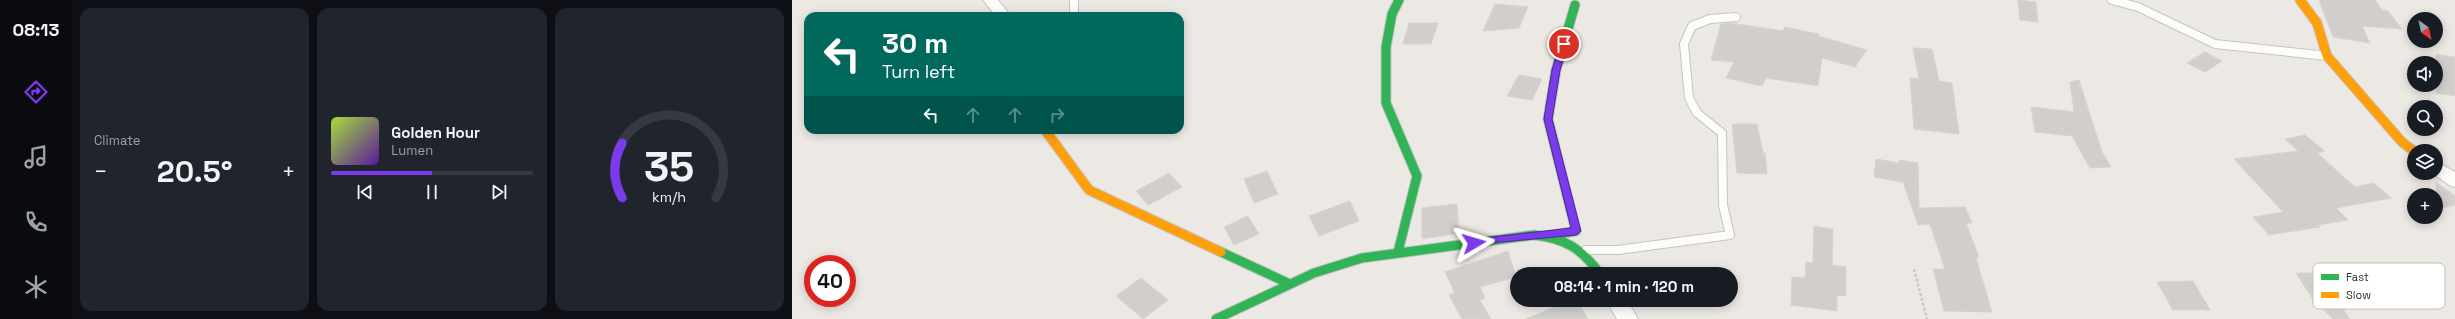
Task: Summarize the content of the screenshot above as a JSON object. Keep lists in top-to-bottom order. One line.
{"legend":["Fast","Slow"],"north":"bottom right","page":{"tabs":"08:13","tile":"Climate","map_buttons":"+","turn":["30 m","Turn left"],"song":["Golden Hour","Lumen"],"heat":["−","20.5°","+"],"limit":"40","trip":"08:14 · 1 min · 120 m","gauge":["35","km/h"]}}
